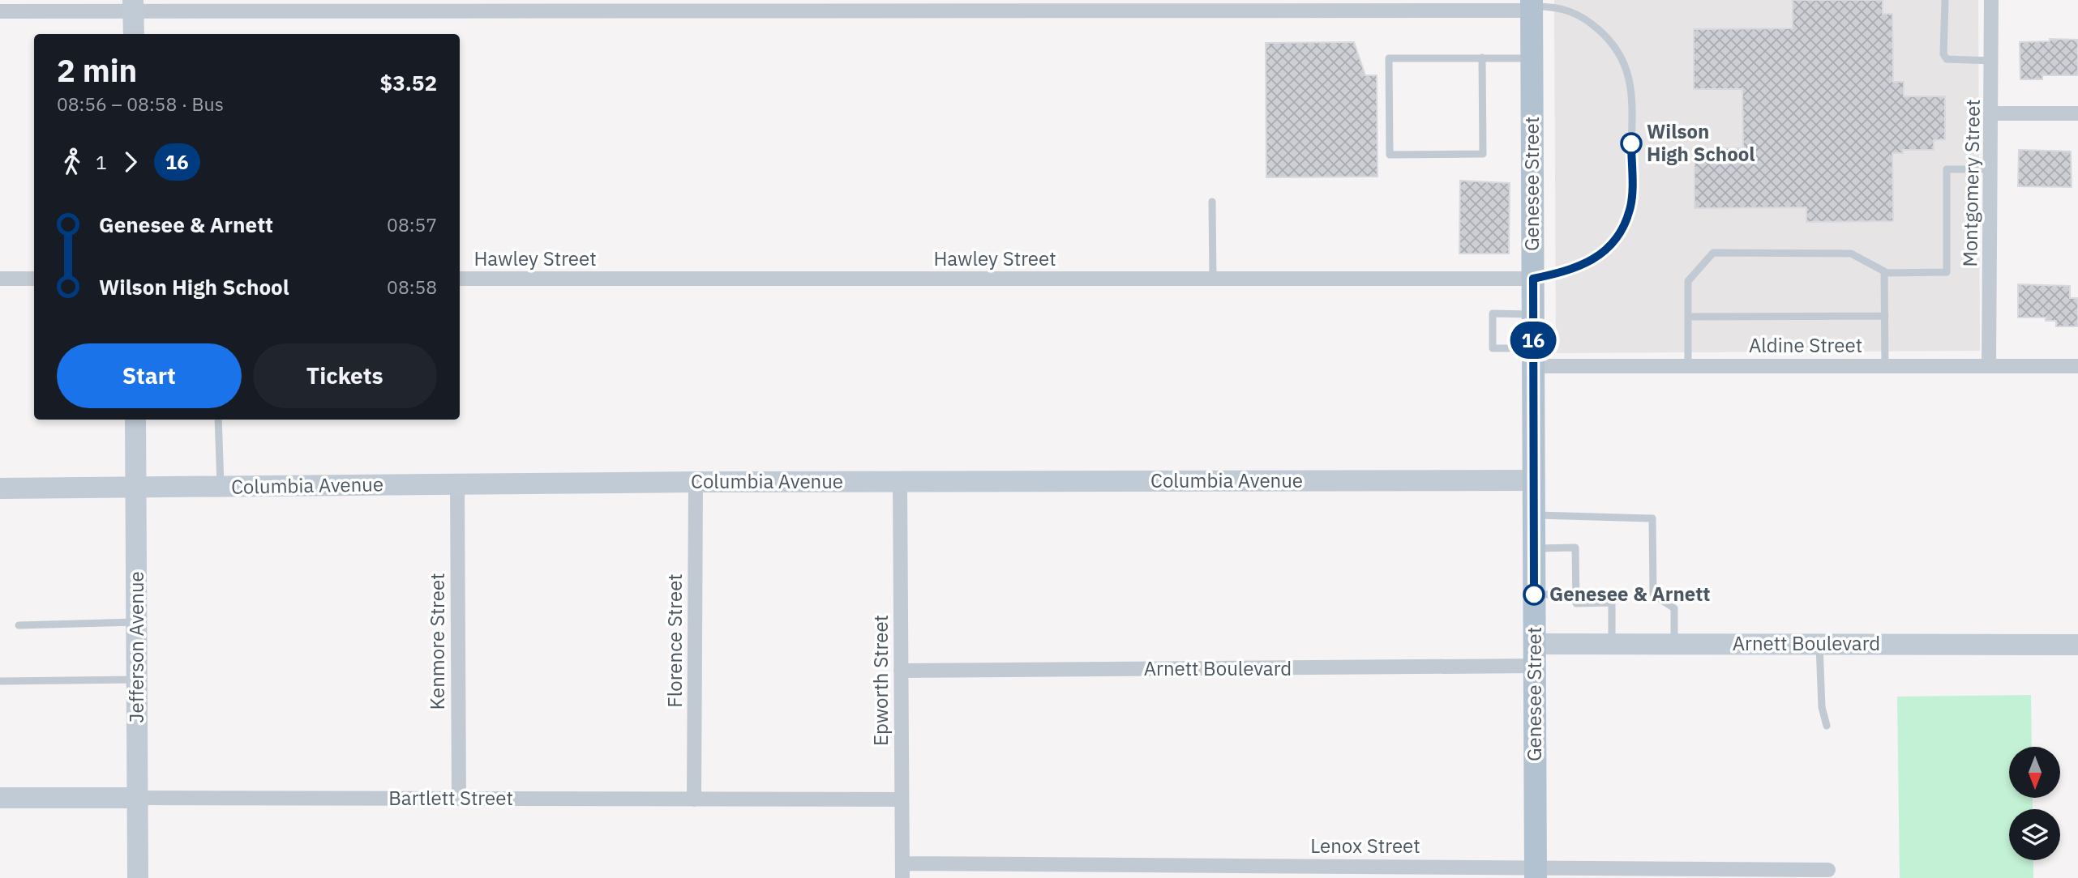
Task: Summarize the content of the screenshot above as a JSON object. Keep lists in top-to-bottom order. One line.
{"streets":{"main road":["Genesee Street"],"street":["Montgomery Street","Hawley Street","Aldine Street","Columbia Avenue","Florence Street","Kenmore Street","Arnett Boulevard","Jefferson Avenue","Epworth Street","Bartlett Street","Lenox Street"]},"crossings":[["Montgomery Street","Aldine Street"],["Genesee Street","Hawley Street"],["Genesee Street","Aldine Street"],["Genesee Street","Columbia Avenue"],["Genesee Street","Arnett Boulevard"],["Genesee Street","Lenox Street"],["Columbia Avenue","Florence Street"],["Columbia Avenue","Kenmore Street"],["Columbia Avenue","Jefferson Avenue"],["Columbia Avenue","Epworth Street"],["Florence Street","Bartlett Street"],["Kenmore Street","Bartlett Street"],["Arnett Boulevard","Epworth Street"],["Jefferson Avenue","Bartlett Street"],["Epworth Street","Bartlett Street"],["Epworth Street","Lenox Street"]],"places":["Wilson High School","Genesee & Arnett"],"lines":["bus line 16"],"north":"bottom","page":{"on_map":"16","heading":["2 min","08:56 – 08:58 · Bus","$3.52"],"legs":["1","16"],"list":[{"name":"Genesee & Arnett","value":"08:57"},{"name":"Wilson High School","value":"08:58"}],"buttons":["Start","Tickets"]}}
